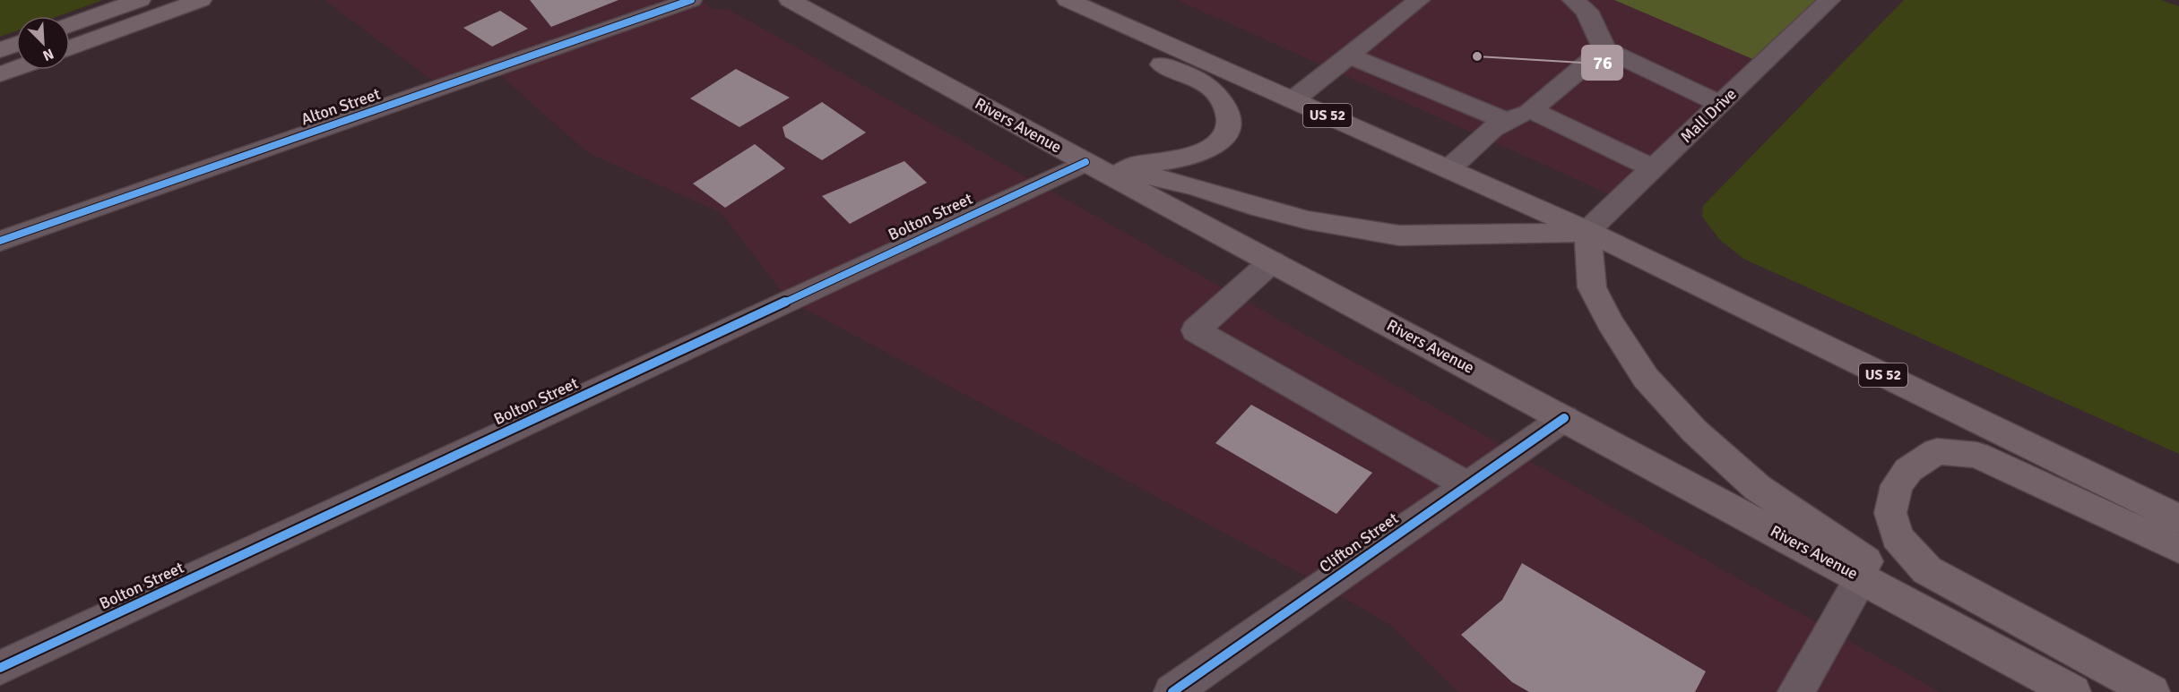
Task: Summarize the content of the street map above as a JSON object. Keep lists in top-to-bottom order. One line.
{"streets":{"main road":["US 52","Rivers Avenue"],"street":["Alton Street","Mall Drive","Bolton Street","Clifton Street"]},"crossings":[["US 52","Mall Drive"],["Rivers Avenue","Bolton Street"],["Rivers Avenue","Clifton Street"]],"places":["76"],"north":"bottom right"}
